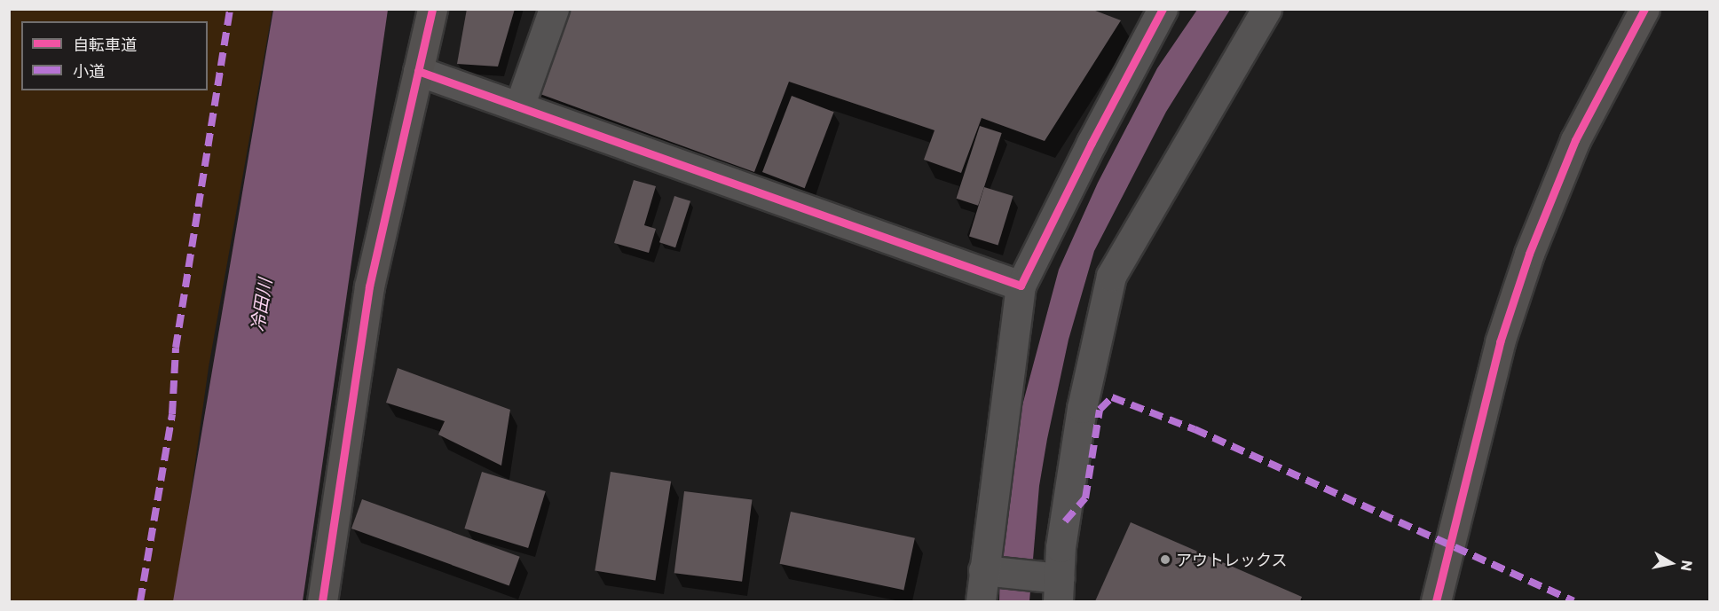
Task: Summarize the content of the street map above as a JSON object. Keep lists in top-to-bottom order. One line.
{"water":["冷田川"],"places":["アウトレックス"],"legend":["自転車道","小道"],"north":"right"}
